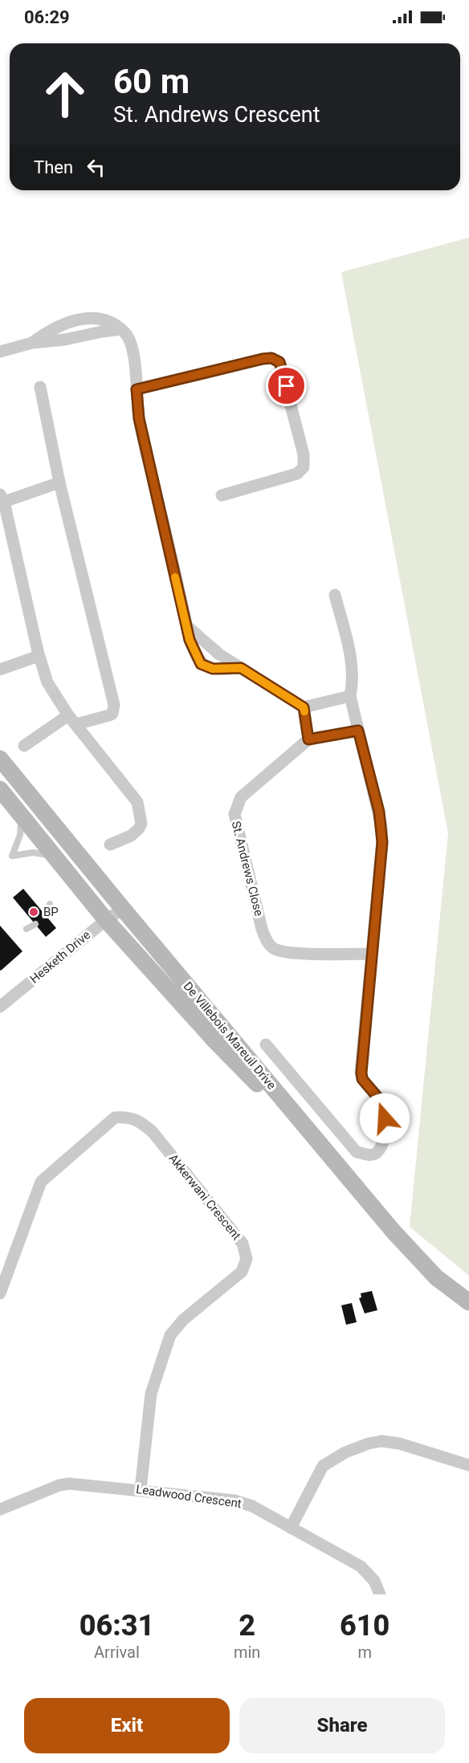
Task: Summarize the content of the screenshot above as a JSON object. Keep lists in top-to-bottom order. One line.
{"streets":{"main road":["De Villebois Mareuil Drive"],"street":["St. Andrews Close","Hesketh Drive","Akkerwani Crescent","Leadwood Crescent"]},"crossings":[["Hesketh Drive","De Villebois Mareuil Drive"],["Akkerwani Crescent","Leadwood Crescent"]],"places":["BP"],"page":{"status":"06:29","turn":["60 m","St. Andrews Crescent"],"then":"Then","eta":["06:31","Arrival","2","min","610","m"],"buttons":["Exit","Share"]}}
